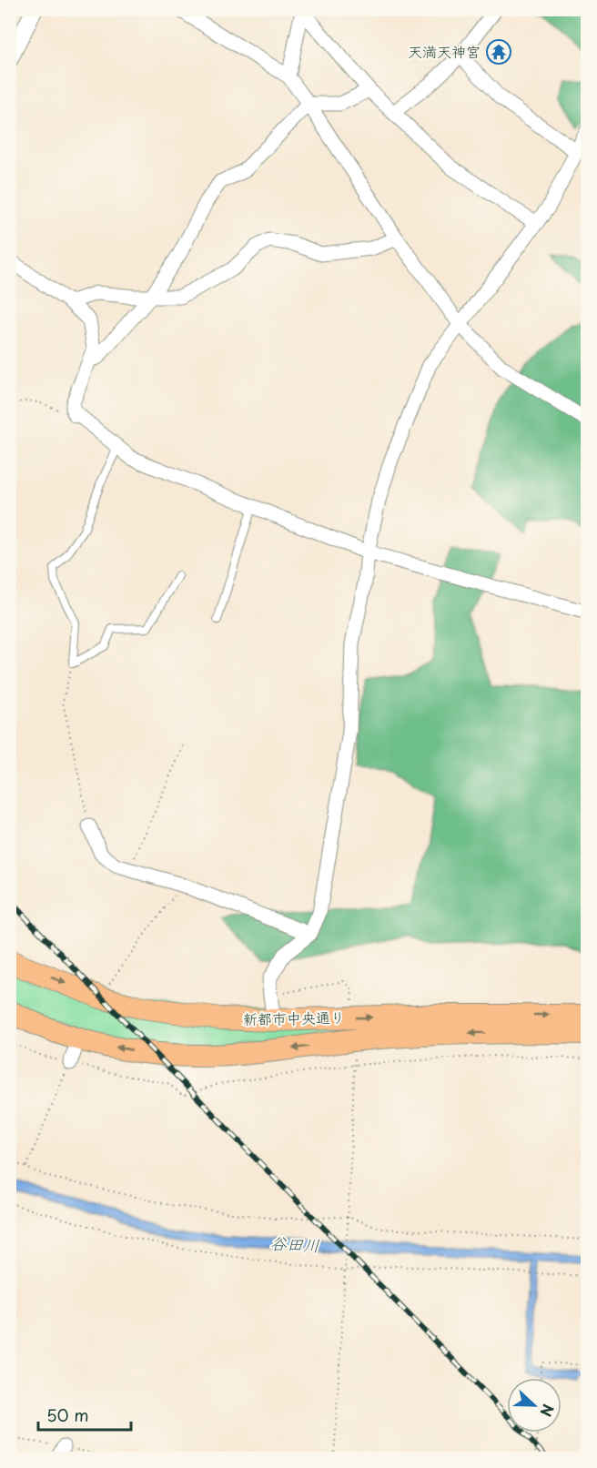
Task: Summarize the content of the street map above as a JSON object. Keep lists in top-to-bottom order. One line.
{"streets":{"main road":["新都市中央通り"]},"water":["谷田川"],"places":{"temple":["天満天神宮"]},"scale_bar":"50 m","north":"right"}
